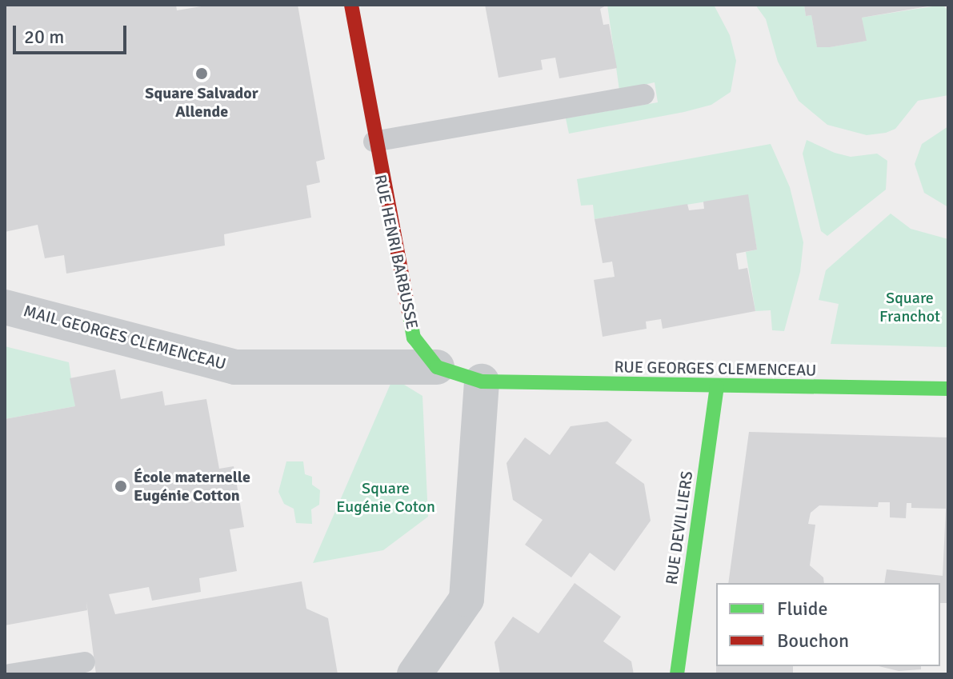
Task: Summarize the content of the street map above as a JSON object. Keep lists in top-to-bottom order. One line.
{"streets":{"street":["RUE HENRI BARBUSSE","MAIL GEORGES CLEMENCEAU","RUE GEORGES CLEMENCEAU","RUE DEVILLIERS"]},"crossings":[["RUE HENRI BARBUSSE","MAIL GEORGES CLEMENCEAU"],["RUE GEORGES CLEMENCEAU","RUE DEVILLIERS"]],"parks":["Square Franchot","Square Eugénie Coton"],"places":["Square Salvador Allende","École maternelle Eugénie Cotton"],"legend":["Fluide","Bouchon"],"scale_bar":"20 m"}
